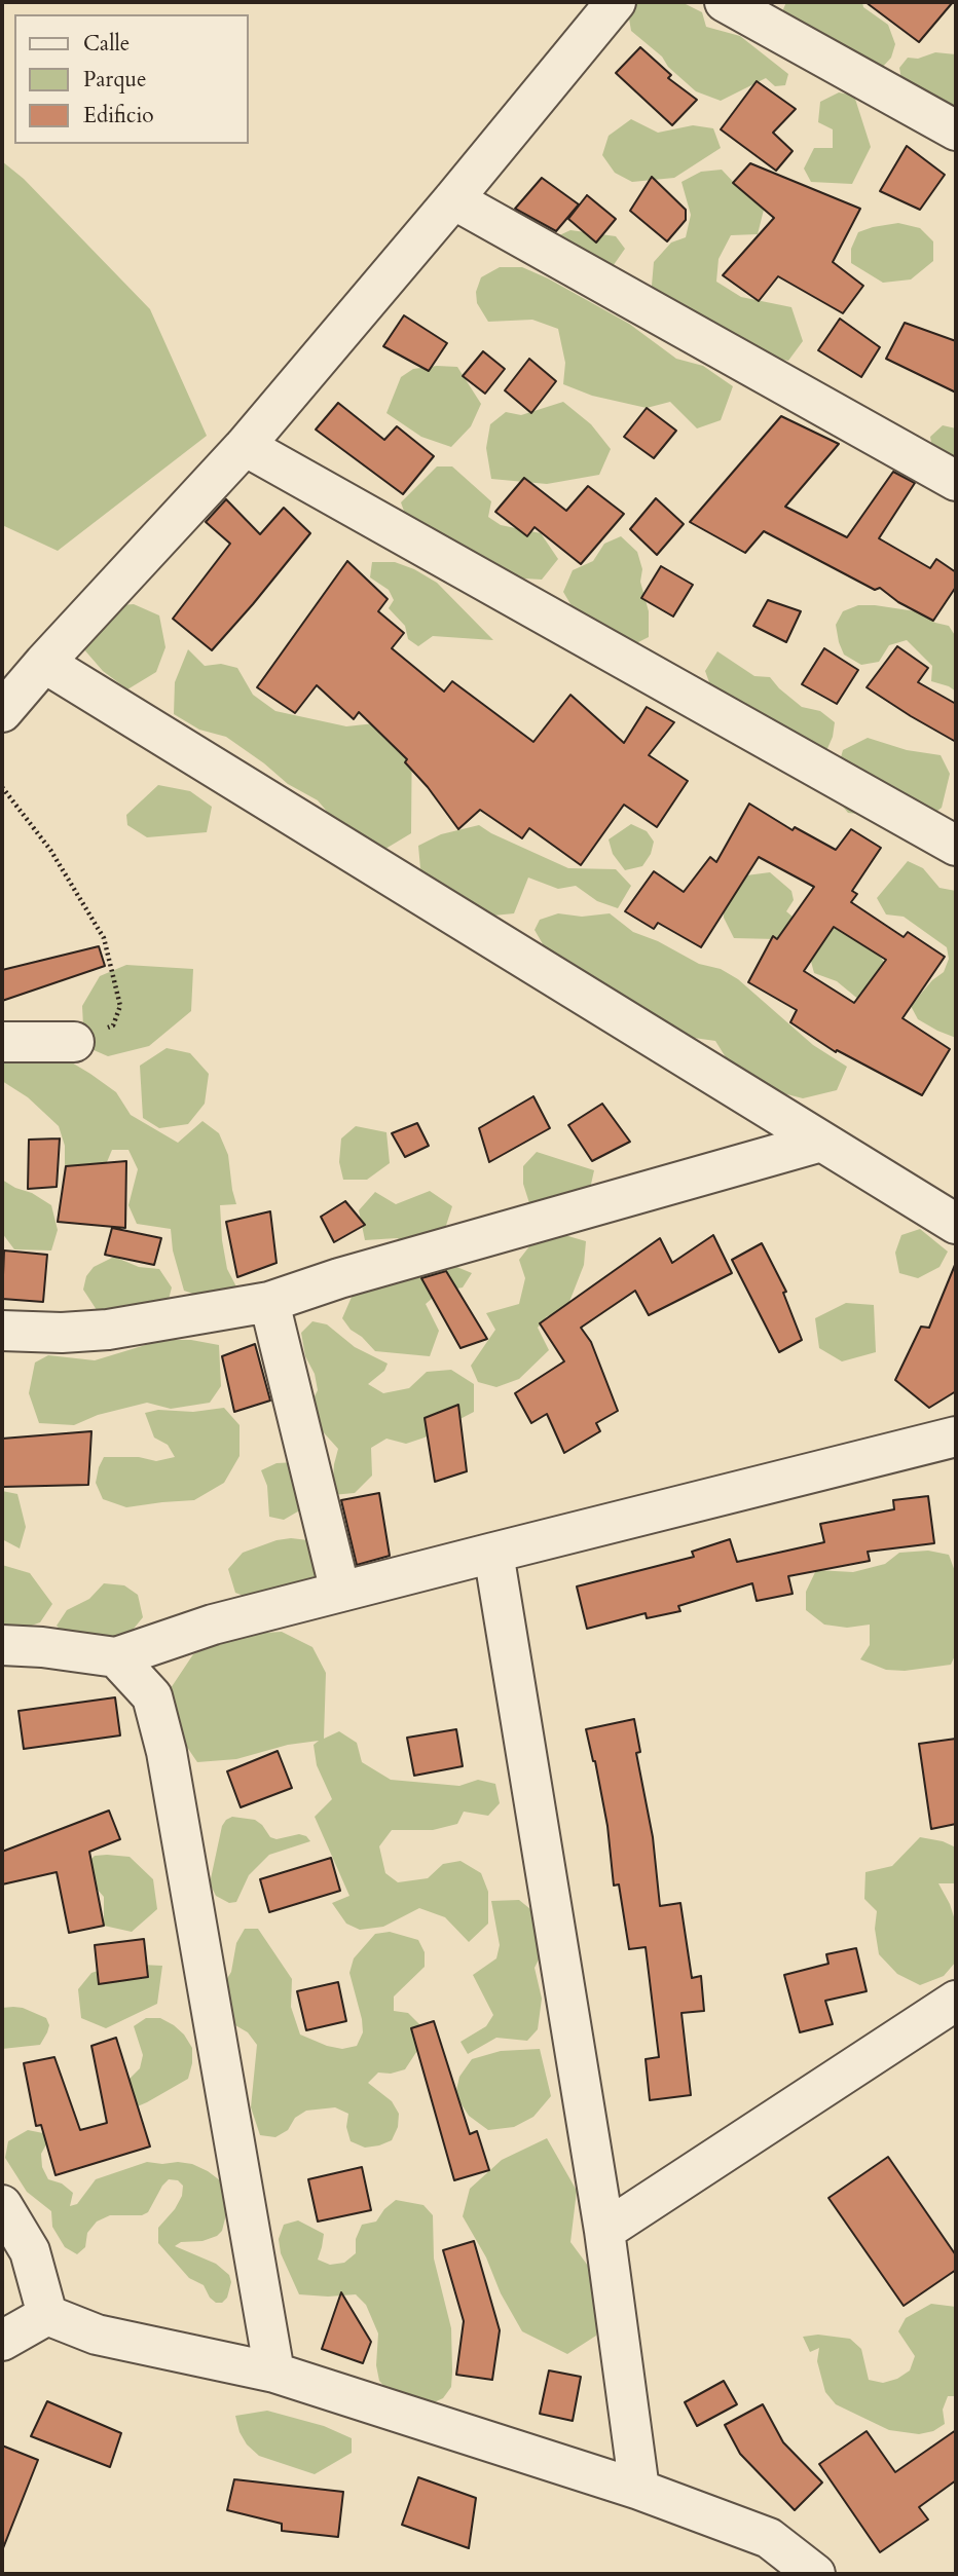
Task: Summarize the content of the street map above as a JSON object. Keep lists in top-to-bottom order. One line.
{"legend":["Calle","Parque","Edificio"]}
